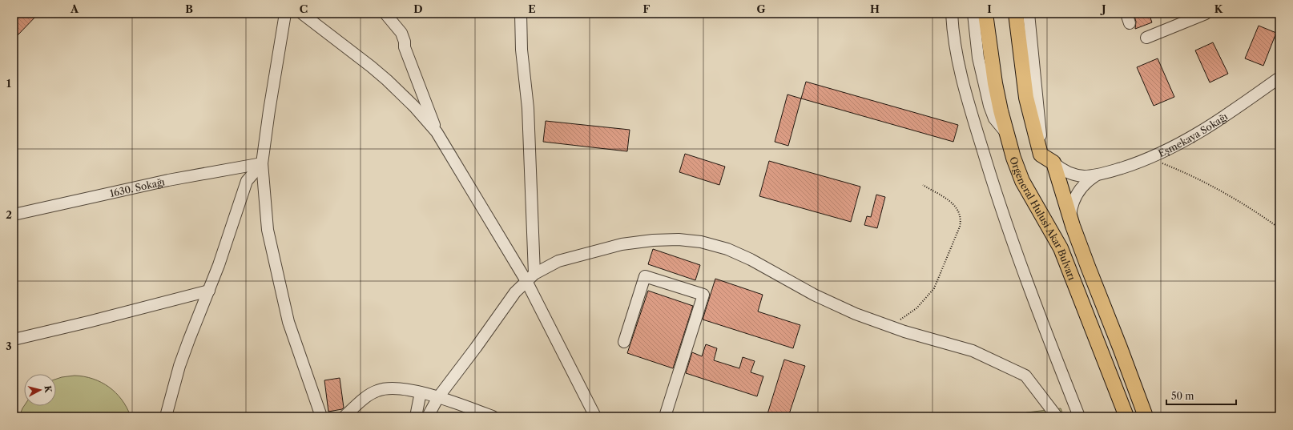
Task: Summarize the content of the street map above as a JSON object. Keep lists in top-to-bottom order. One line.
{"streets":{"main road":["Orgeneral Hulusi Akar Bulvarı"],"street":["Eşmekaya Sokağı","1630. Sokağı"]},"scale_bar":"50 m","north":"right","grid":{"columns":["A","B","C","D","E","F","G","H","I","J","K"],"rows":["1","2","3"]}}
